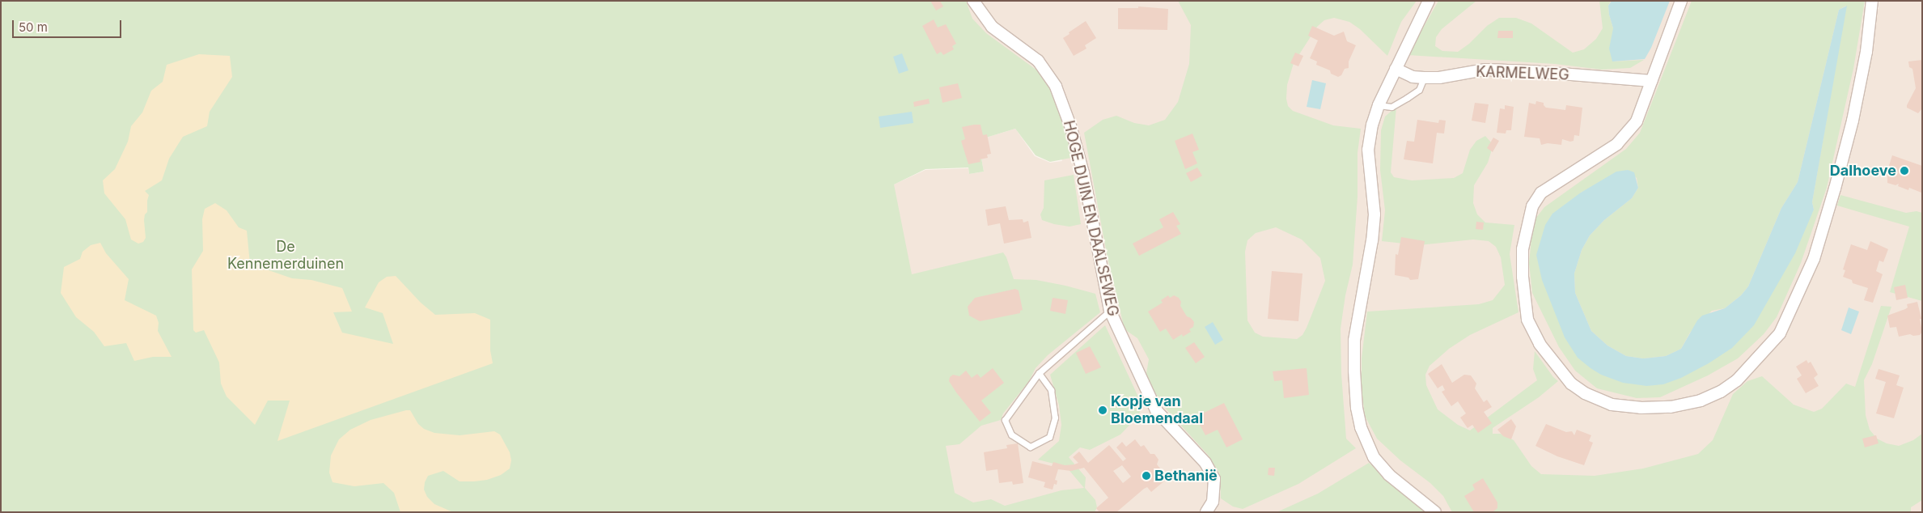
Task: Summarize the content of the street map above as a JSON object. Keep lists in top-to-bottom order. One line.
{"streets":{"street":["KARMELWEG","HOGE DUIN EN DAALSEWEG"]},"parks":["De Kennemerduinen"],"places":["Dalhoeve","Kopje van Bloemendaal","Bethanië"],"scale_bar":"50 m"}
